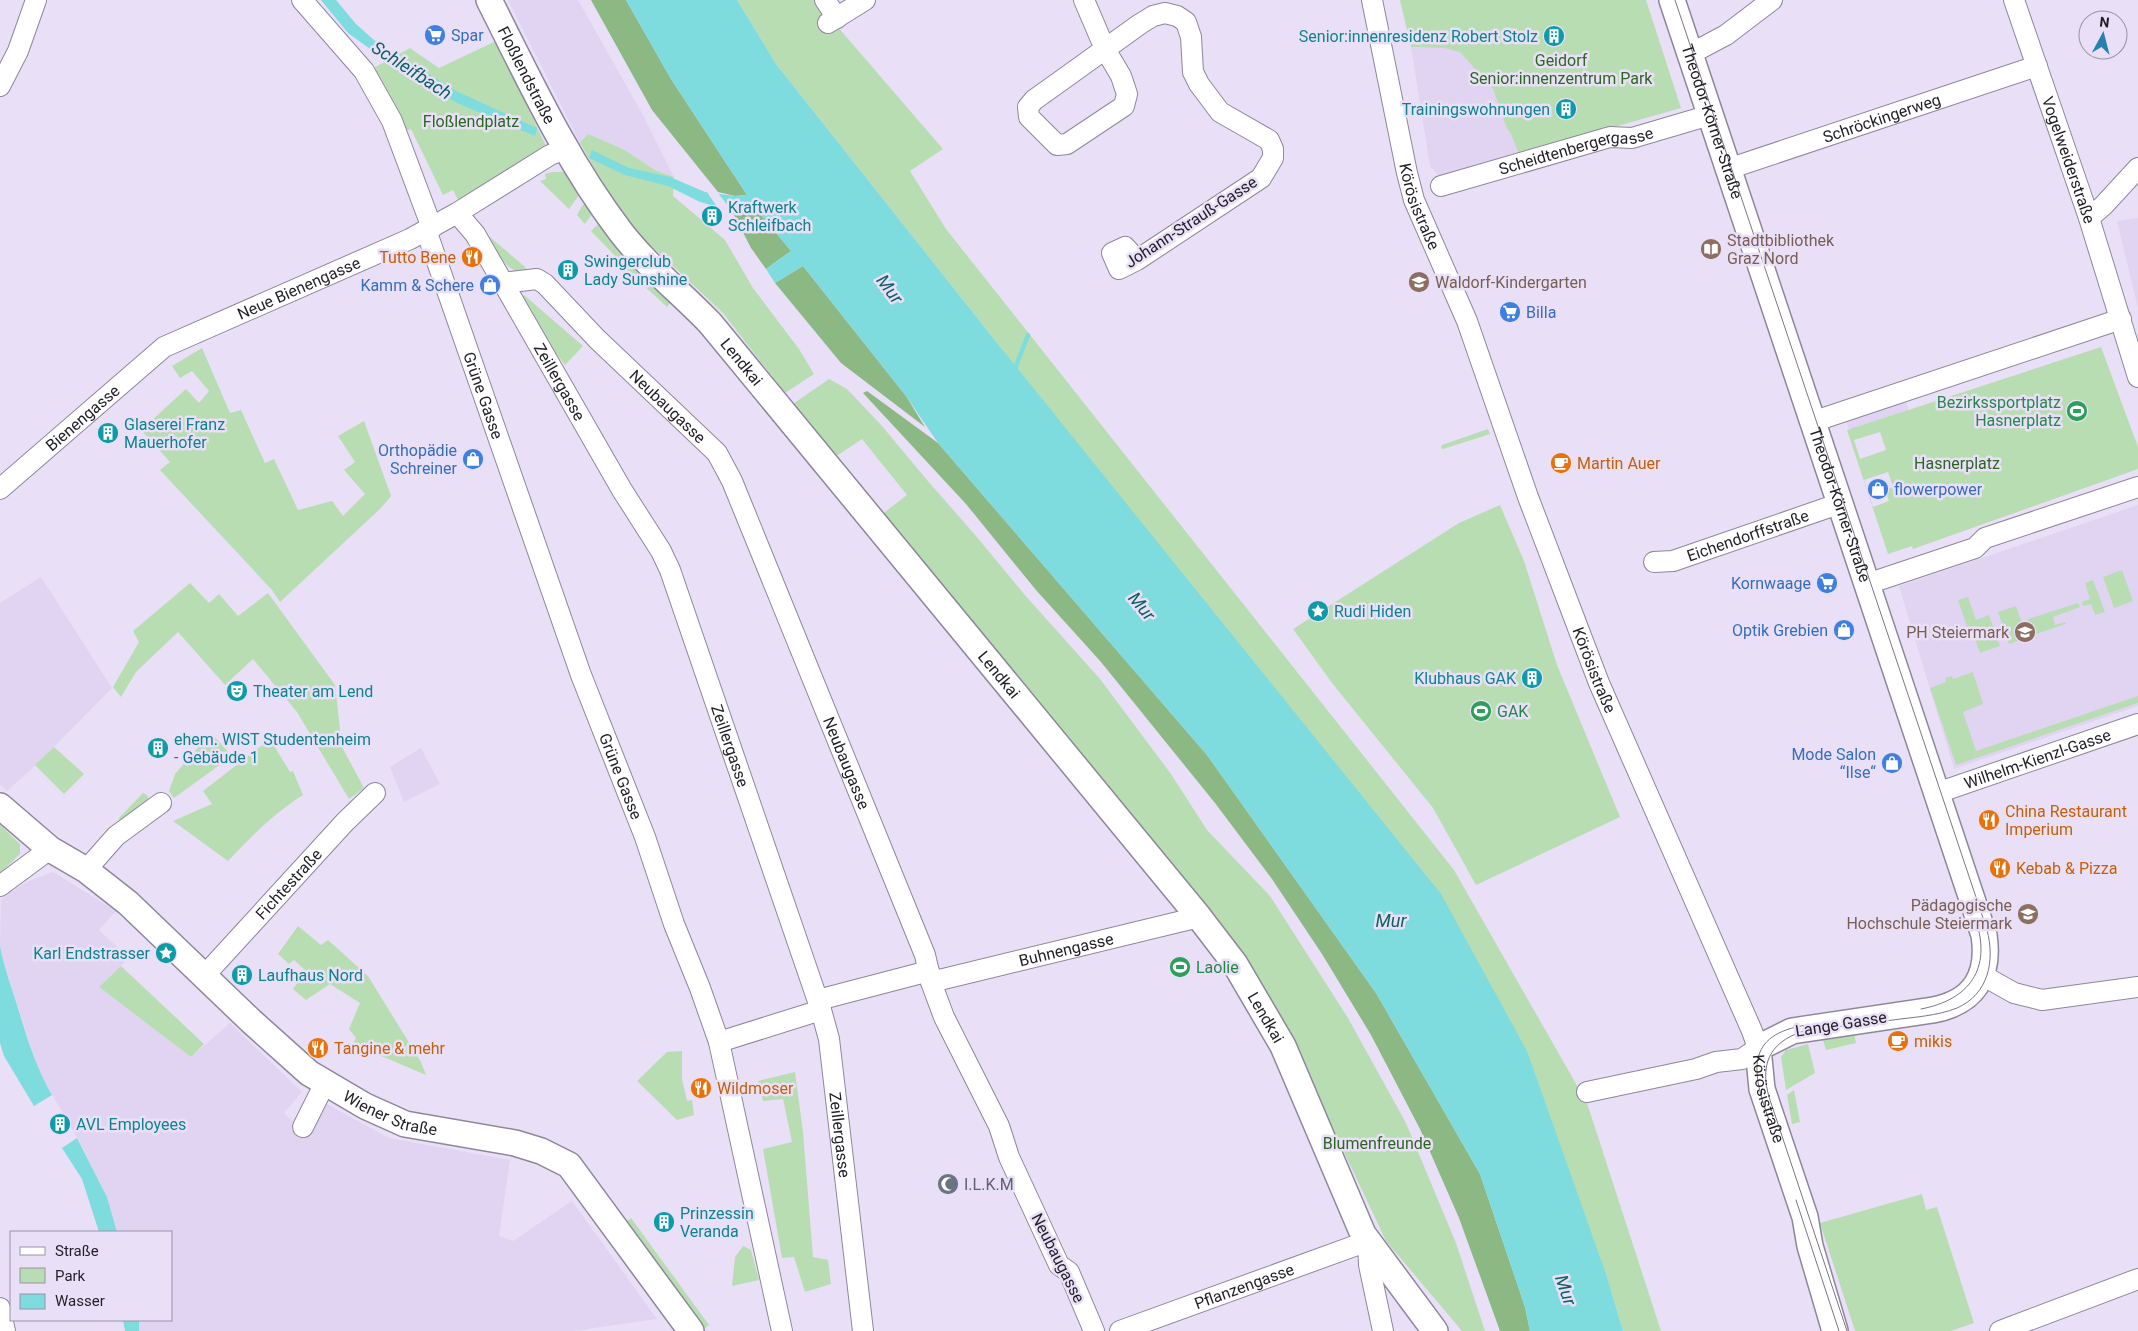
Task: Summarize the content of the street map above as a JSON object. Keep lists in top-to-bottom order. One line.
{"streets":{"main road":["Floßlendstraße","Theodor-Körner-Straße","Körösistraße","Lendkai","Lange Gasse","Wiener Straße"],"street":["Schröckingerweg","Scheidtenbergergasse","Vogelweiderstraße","Johann-Strauß-Gasse","Neue Bienengasse","Zeillergasse","Grüne Gasse","Neubaugasse","Bienengasse","Eichendorffstraße","Wilhelm-Kienzl-Gasse","Fichtestraße","Buhnengasse","Pflanzengasse"]},"crossings":[["Floßlendstraße","Lendkai"],["Schröckingerweg","Theodor-Körner-Straße"],["Schröckingerweg","Vogelweiderstraße"],["Theodor-Körner-Straße","Scheidtenbergergasse"],["Theodor-Körner-Straße","Eichendorffstraße"],["Theodor-Körner-Straße","Wilhelm-Kienzl-Gasse"],["Theodor-Körner-Straße","Lange Gasse"],["Körösistraße","Lange Gasse"],["Neue Bienengasse","Grüne Gasse"],["Neue Bienengasse","Bienengasse"],["Lendkai","Buhnengasse"],["Lendkai","Pflanzengasse"],["Zeillergasse","Neubaugasse"],["Zeillergasse","Buhnengasse"],["Grüne Gasse","Buhnengasse"],["Neubaugasse","Buhnengasse"],["Fichtestraße","Wiener Straße"]],"water":["Schleifbach","Mur"],"parks":["Geidorf Senior:innenzentrum Park","Floßlendplatz","Hasnerplatz","Blumenfreunde"],"places":{"supermarket":["Spar","Billa","Kornwaage"],"building":["Senior:innenresidenz Robert Stolz","Trainingswohnungen","Kraftwerk Schleifbach","Swingerclub Lady Sunshine","Glaserei Franz Mauerhofer","Klubhaus GAK","ehem. WIST Studentenheim - Gebäude 1","Laufhaus Nord","AVL Employees","Prinzessin Veranda"],"library":["Stadtbibliothek Graz Nord"],"restaurant":["Tutto Bene","China Restaurant Imperium","Kebab & Pizza","Tangine & mehr","Wildmoser"],"school or university":["Waldorf-Kindergarten","PH Steiermark","Pädagogische Hochschule Steiermark"],"shop":["Kamm & Schere","Orthopädie Schreiner","flowerpower","Optik Grebien","Mode Salon “Ilse“"],"sports":["Bezirkssportplatz Hasnerplatz","GAK","Laolie"],"cafe":["Martin Auer","mikis"],"place":["Rudi Hiden","Karl Endstrasser"],"theatre":["Theater am Lend"],"mosque":["I.L.K.M"]},"legend":["Straße","Park","Wasser"],"north":"top"}
